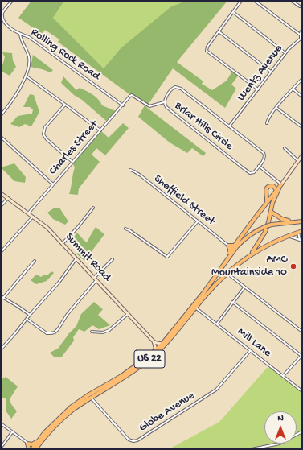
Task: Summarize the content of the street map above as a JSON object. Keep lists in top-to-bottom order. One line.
{"streets":{"highway":["US 22"],"main road":["Summit Road"],"street":["Rolling Rock Road","Wentz Avenue","Briar Hills Circle","Charles Street","Sheffield Street","Mill Lane","Globe Avenue"]},"crossings":[["Rolling Rock Road","Charles Street"],["Wentz Avenue","Briar Hills Circle"],["Briar Hills Circle","Charles Street"],["Charles Street","Summit Road"],["Mill Lane","US 22"],["Mill Lane","Globe Avenue"],["US 22","Globe Avenue"]],"places":["AMC Mountainside 10"],"north":"top"}
